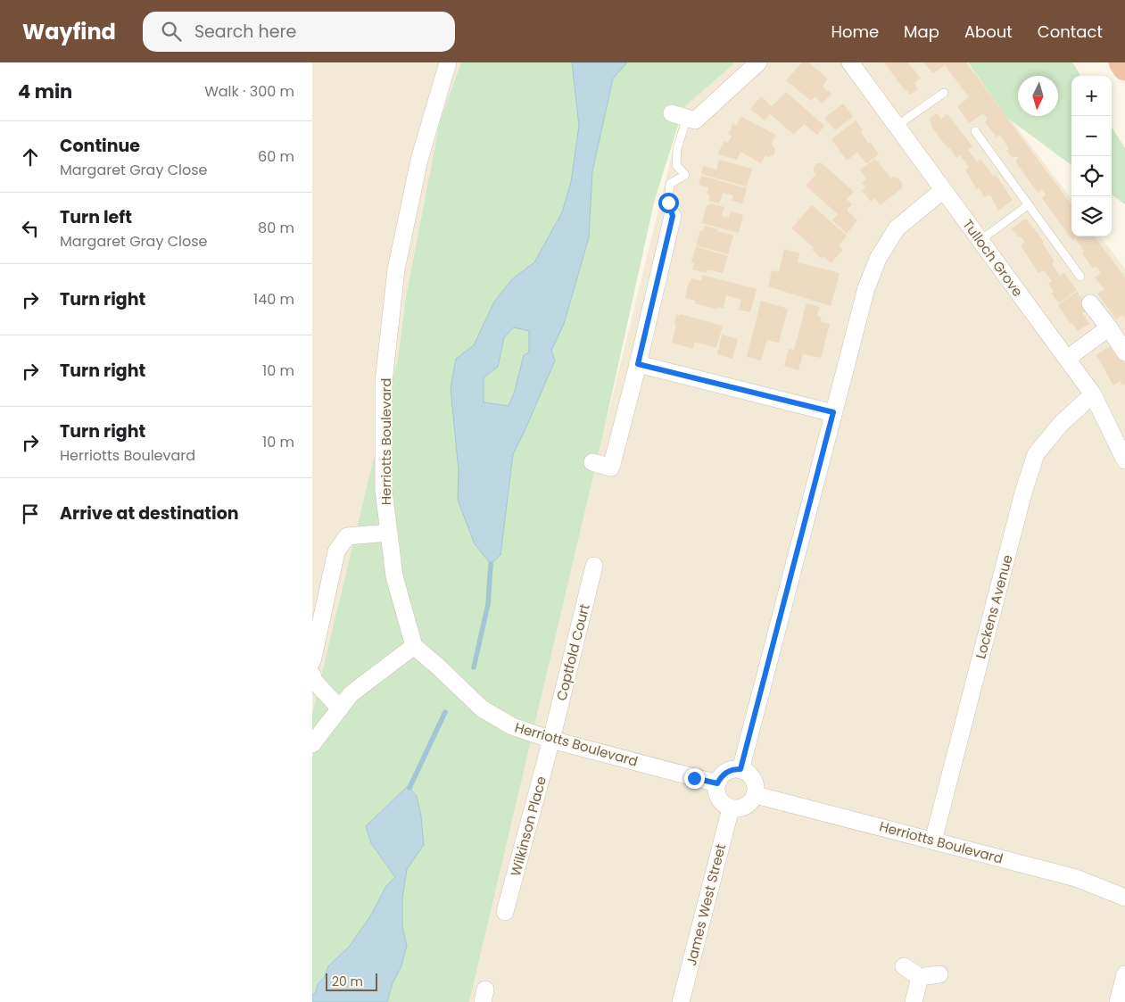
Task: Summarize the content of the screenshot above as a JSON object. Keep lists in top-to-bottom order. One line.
{"streets":{"street":["Tulloch Grove","Herriotts Boulevard","Lockens Avenue","Coptfold Court","Wilkinson Place","James West Street"]},"crossings":[["Tulloch Grove","Lockens Avenue"],["Herriotts Boulevard","Lockens Avenue"],["Herriotts Boulevard","Coptfold Court"],["Herriotts Boulevard","Wilkinson Place"],["Herriotts Boulevard","James West Street"],["Coptfold Court","Wilkinson Place"]],"scale_bar":"20 m","north":"bottom","page":{"header":"Wayfind","search":"Search here","nav":["Home","Map","About","Contact"],"heading":["4 min","Walk · 300 m"],"map_buttons":["+","−"],"list":[["Continue","Margaret Gray Close","60 m"],["Turn left","Margaret Gray Close","80 m"],["Turn right","140 m"],["Turn right","10 m"],["Turn right","Herriotts Boulevard","10 m"],"Arrive at destination"],"scale":"20 m"}}
